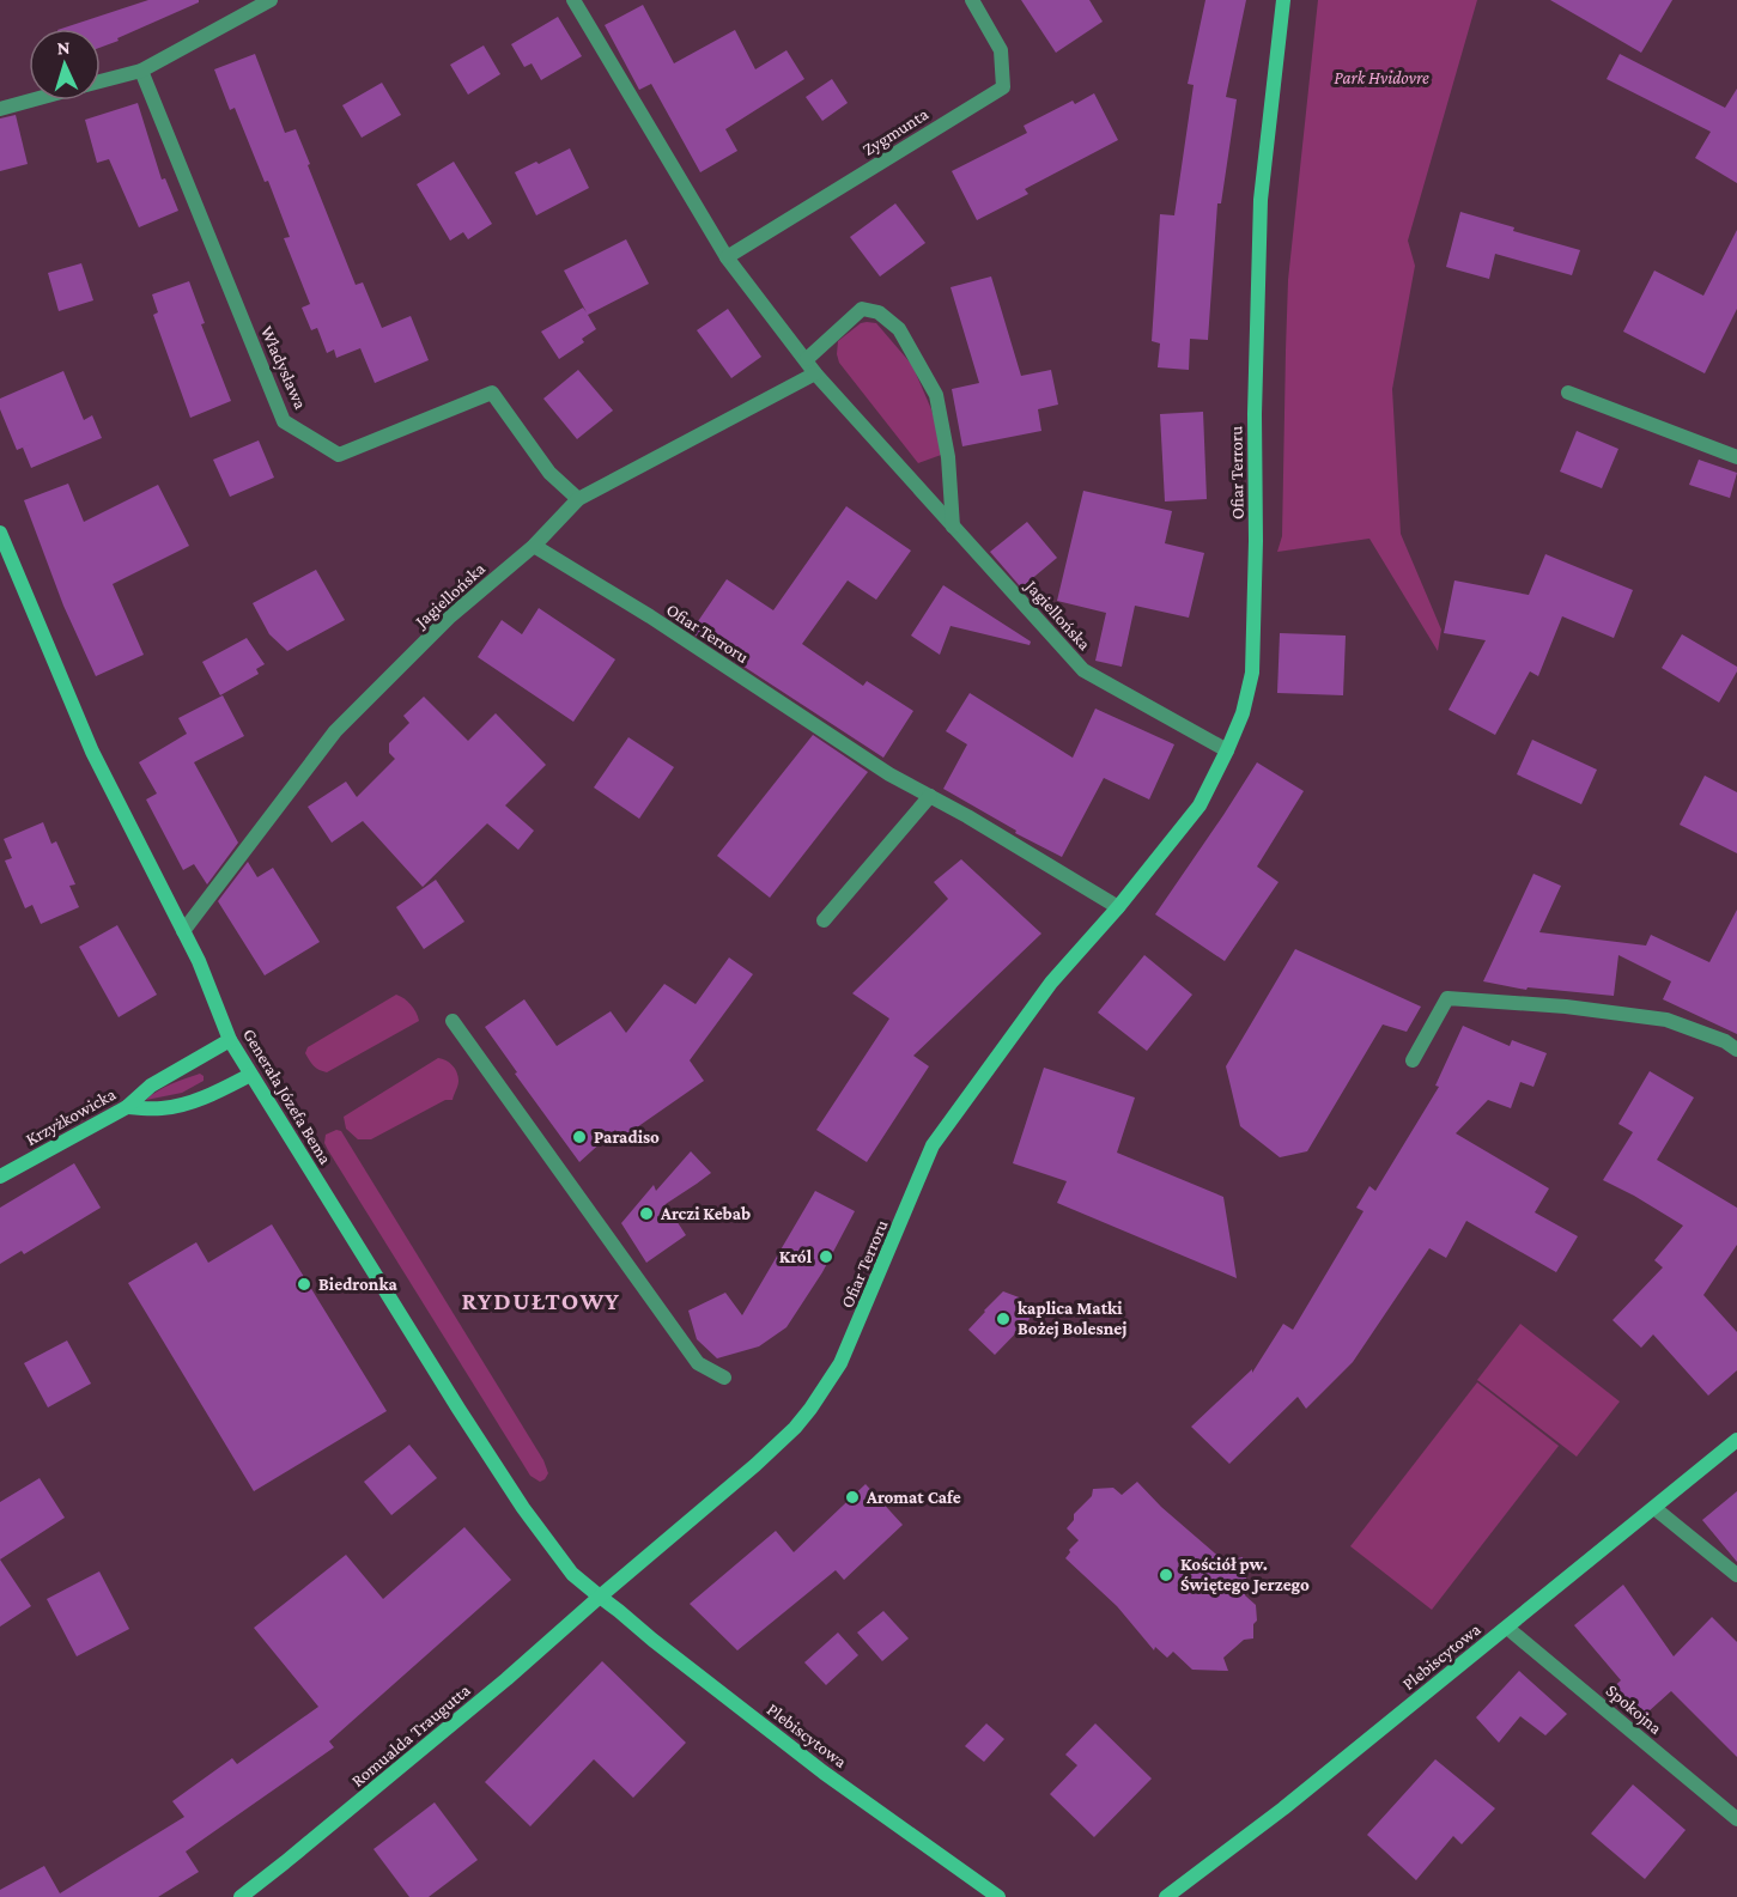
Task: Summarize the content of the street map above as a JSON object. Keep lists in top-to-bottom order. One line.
{"streets":{"street":["Zygmunta","Władysława","Ofiar Terroru","Jagiellońska","Generała Józefa Bema","Krzyżkowicka","Plebiscytowa","Spokojna","Romualda Traugutta"]},"crossings":[["Zygmunta","Jagiellońska"],["Władysława","Jagiellońska"],["Ofiar Terroru","Jagiellońska"],["Ofiar Terroru","Generała Józefa Bema"],["Ofiar Terroru","Plebiscytowa"],["Ofiar Terroru","Romualda Traugutta"],["Jagiellońska","Generała Józefa Bema"],["Generała Józefa Bema","Krzyżkowicka"],["Generała Józefa Bema","Plebiscytowa"],["Generała Józefa Bema","Romualda Traugutta"],["Plebiscytowa","Spokojna"],["Plebiscytowa","Romualda Traugutta"]],"districts":["RYDUŁTOWY"],"parks":["Park Hvidovre"],"places":["Paradiso","Arczi Kebab","Król","Biedronka","kaplica Matki Bożej Bolesnej","Aromat Cafe","Kościół pw. Świętego Jerzego"],"north":"top"}
